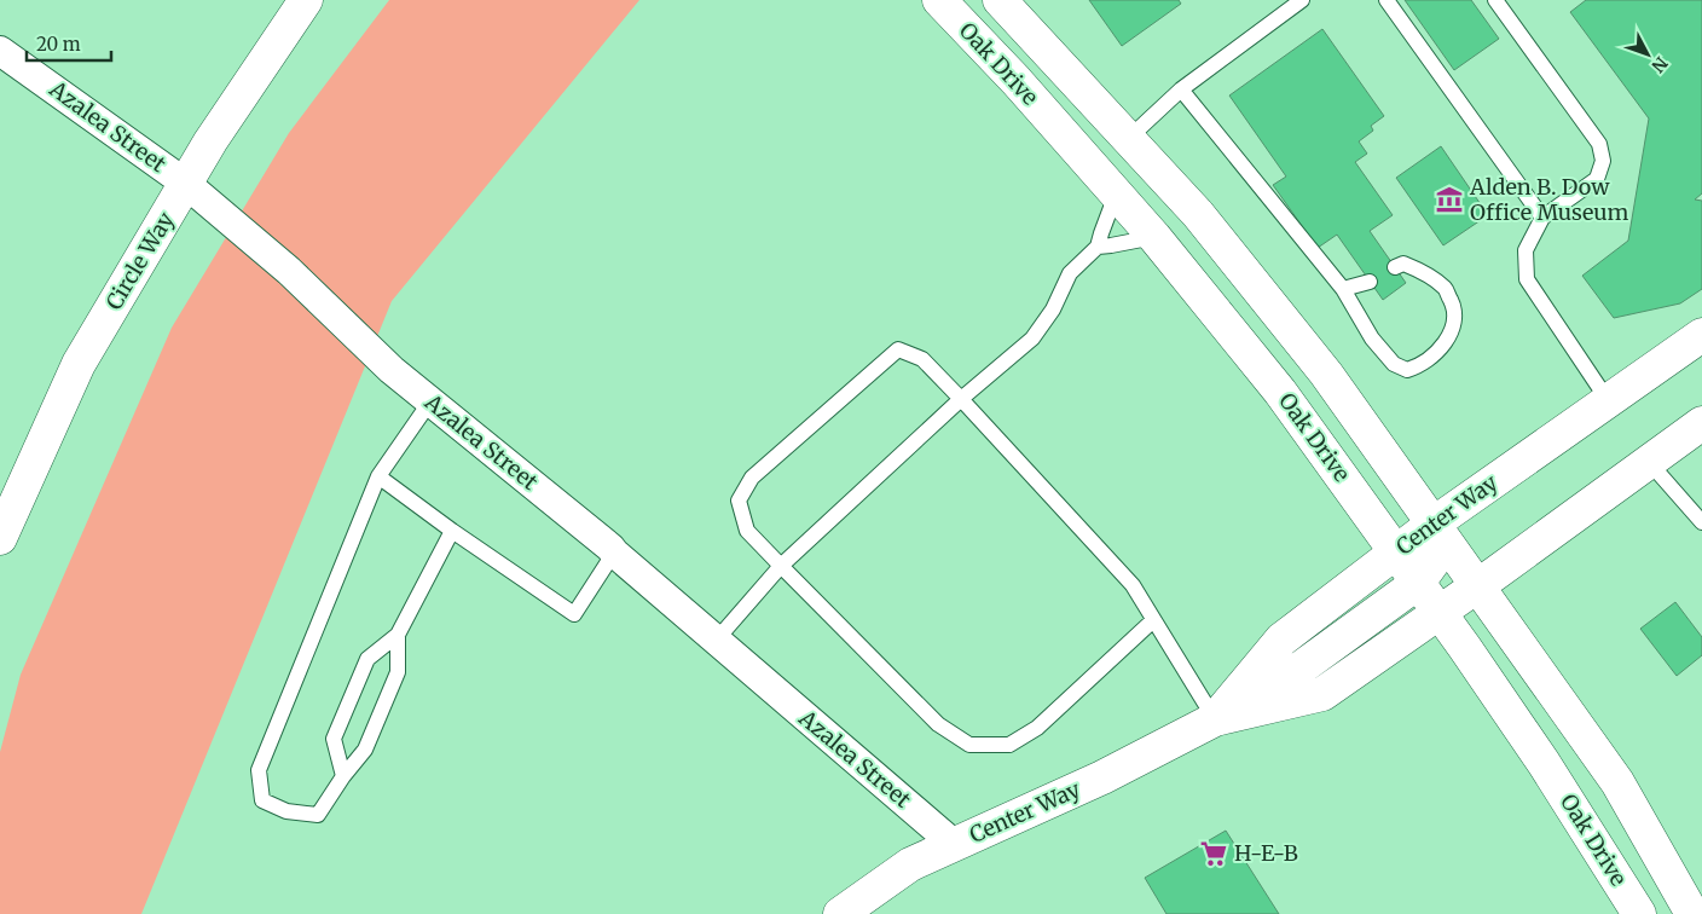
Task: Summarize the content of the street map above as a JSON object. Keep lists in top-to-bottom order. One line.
{"streets":{"street":["Oak Drive","Azalea Street","Circle Way","Center Way"]},"crossings":[["Oak Drive","Center Way"],["Azalea Street","Circle Way"],["Azalea Street","Center Way"]],"places":{"museum":["Alden B. Dow Office Museum"],"supermarket":["H-E-B"]},"scale_bar":"20 m","north":"bottom right"}
